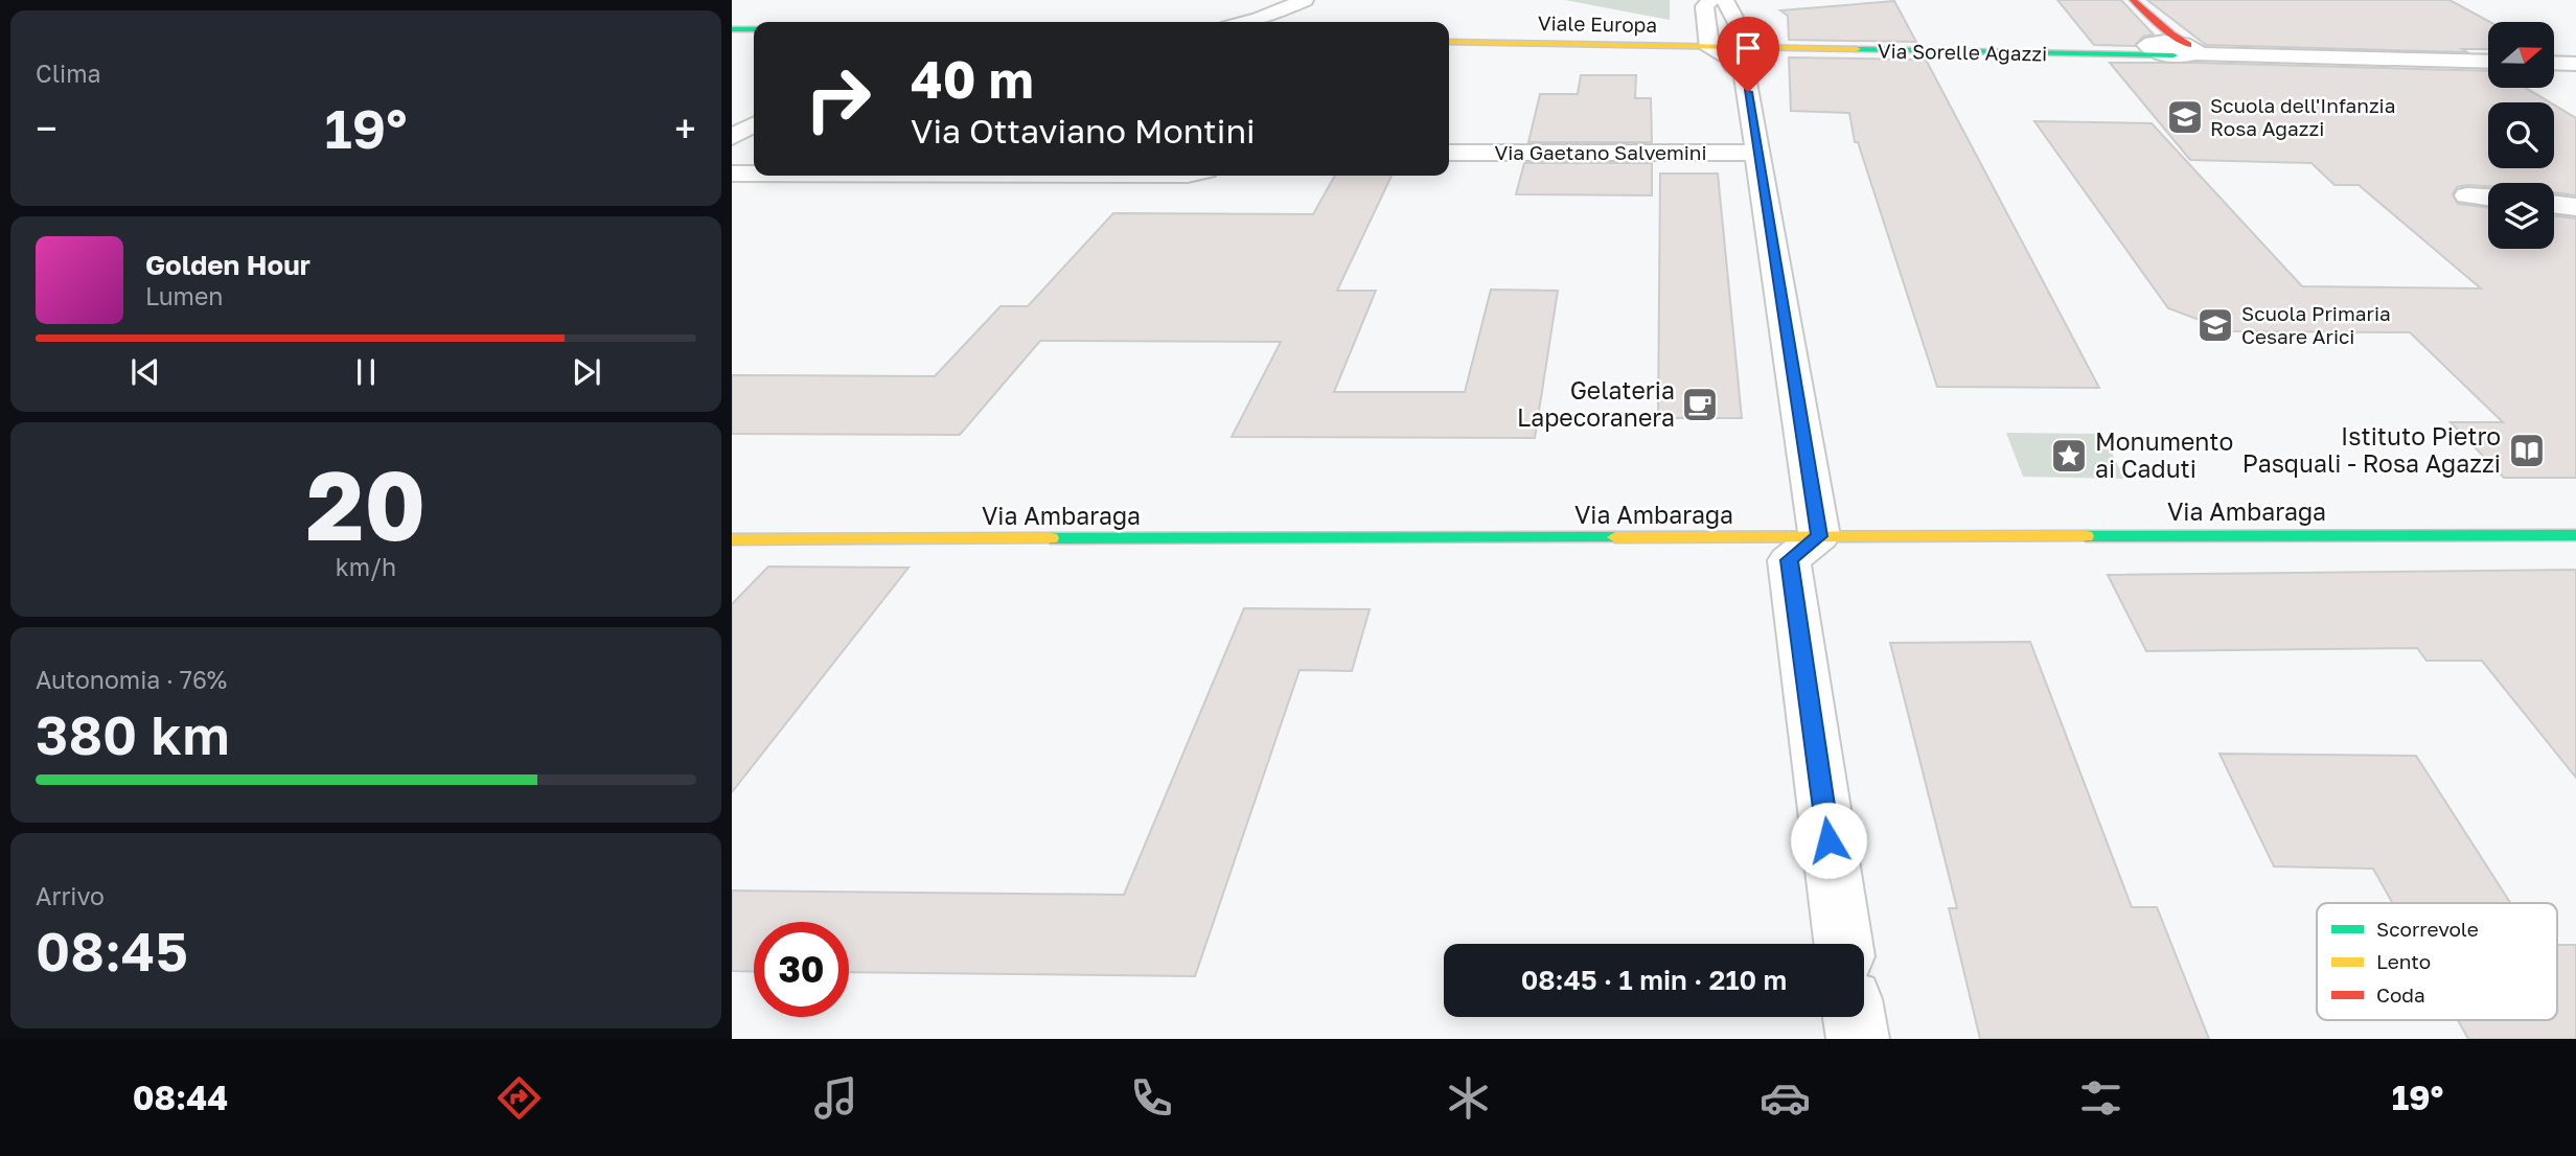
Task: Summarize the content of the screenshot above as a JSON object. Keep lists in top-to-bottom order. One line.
{"streets":{"street":["Viale Europa","Via Sorelle Agazzi","Via Gaetano Salvemini","Via Ambaraga"]},"crossings":[["Viale Europa","Via Sorelle Agazzi"]],"places":{"school or university":["Scuola dell'Infanzia Rosa Agazzi","Scuola Primaria Cesare Arici"],"cafe":["Gelateria Lapecoranera"],"library":["Istituto Pietro Pasquali - Rosa Agazzi"],"place":["Monumento ai Caduti"]},"legend":["Scorrevole","Lento","Coda"],"north":"right","page":{"tile":["Clima",["20","km/h"],["Autonomia · 76%","380 km"],["Arrivo","08:45"]],"turn":["40 m","Via Ottaviano Montini"],"heat":["−","19°","+"],"song":["Golden Hour","Lumen"],"limit":"30","trip":"08:45 · 1 min · 210 m","tabs":["08:44","19°"]}}
